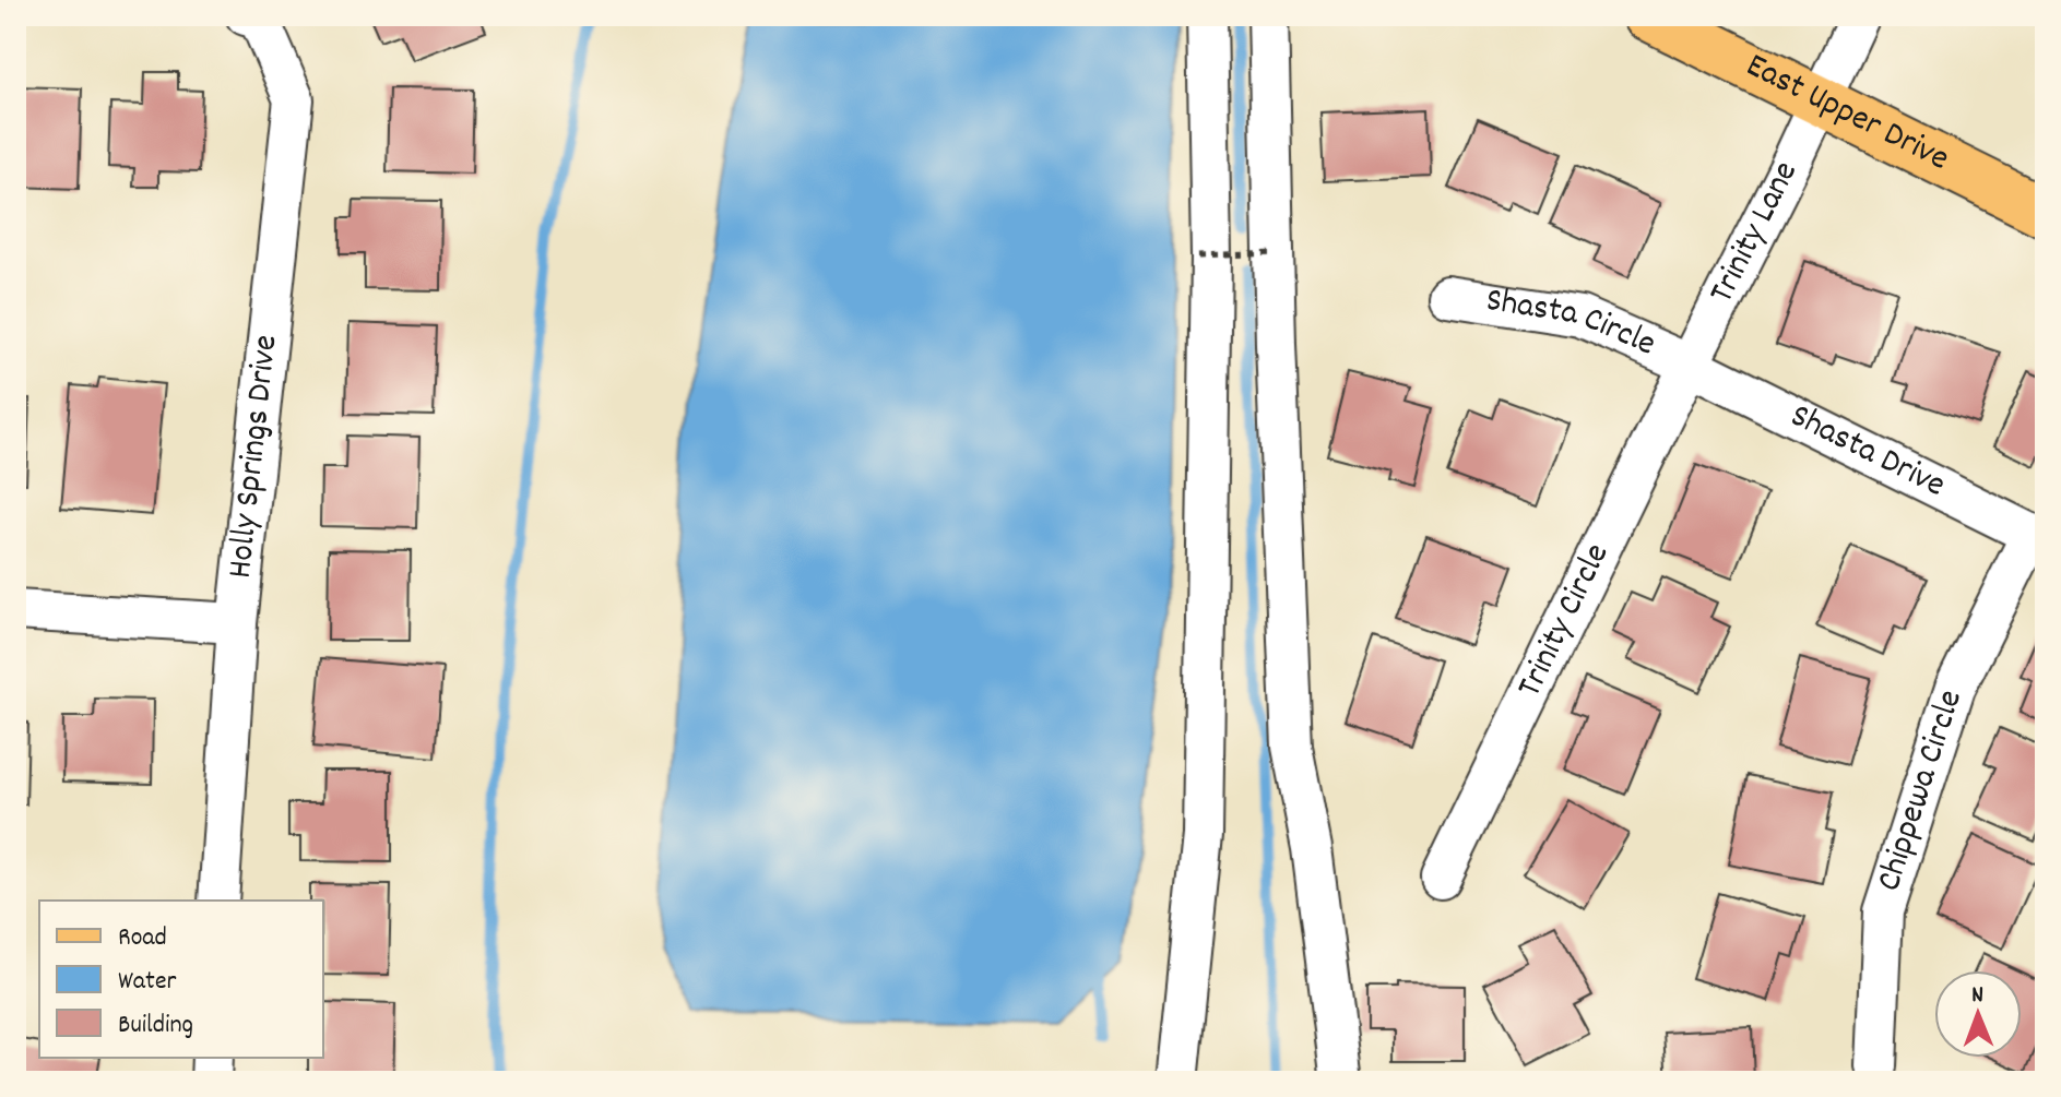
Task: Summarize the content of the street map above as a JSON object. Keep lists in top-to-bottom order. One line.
{"streets":{"main road":["East Upper Drive"],"street":["Trinity Lane","Shasta Circle","Shasta Drive","Holly Springs Drive","Trinity Circle","Chippewa Circle"]},"crossings":[["East Upper Drive","Trinity Lane"],["Trinity Lane","Shasta Circle"],["Trinity Lane","Shasta Drive"],["Trinity Lane","Trinity Circle"],["Shasta Circle","Shasta Drive"],["Shasta Circle","Trinity Circle"],["Shasta Drive","Trinity Circle"],["Shasta Drive","Chippewa Circle"]],"legend":["Road","Water","Building"],"north":"top"}
